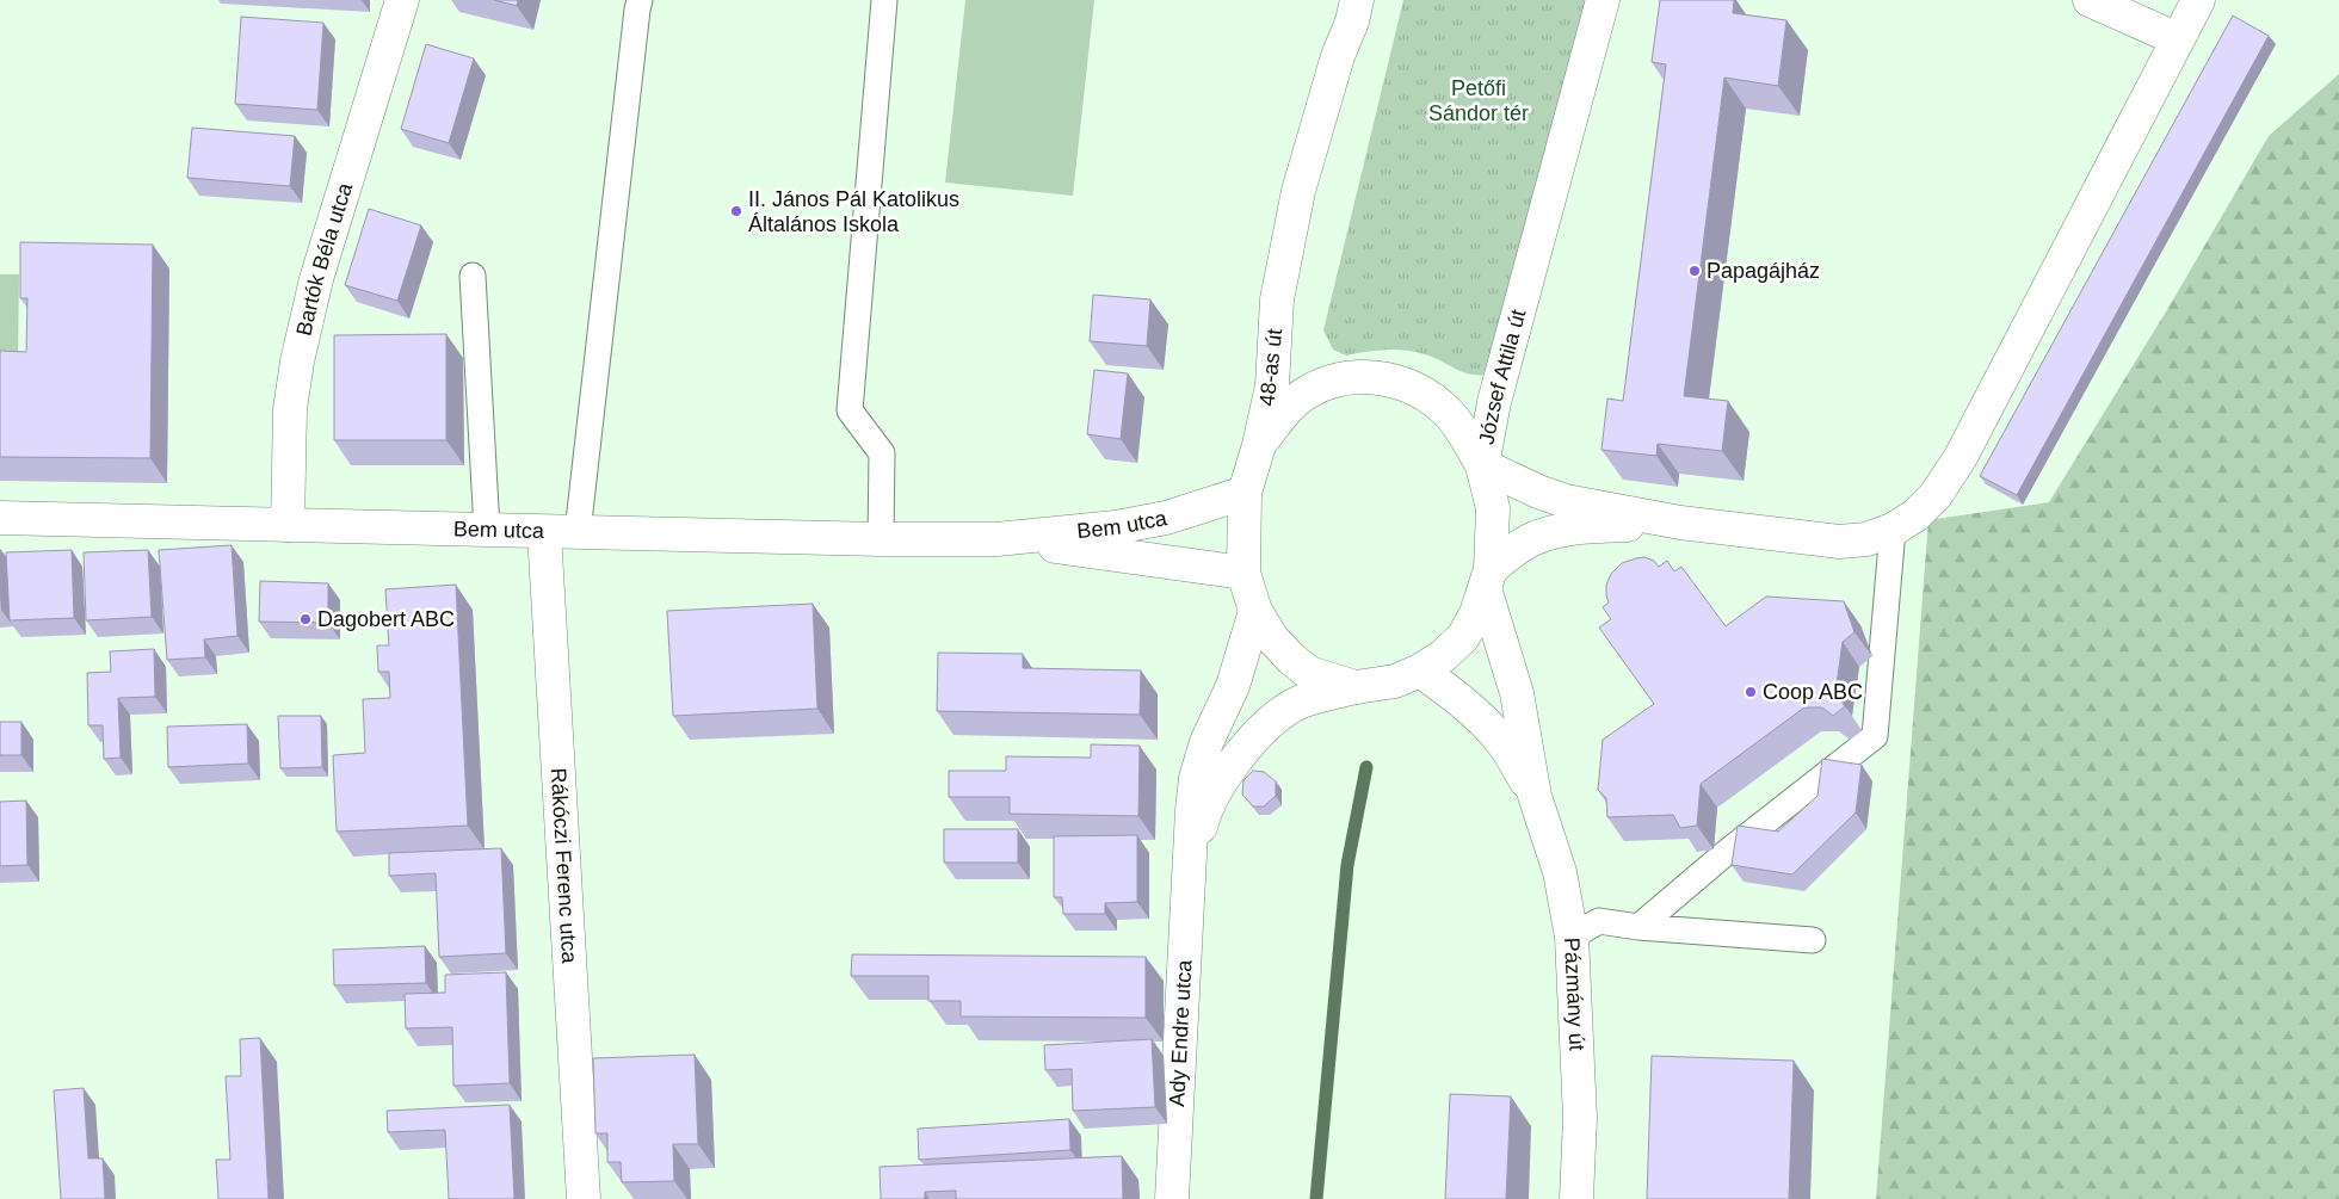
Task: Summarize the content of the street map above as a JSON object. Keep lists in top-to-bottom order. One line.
{"streets":{"street":["Bartók Béla utca","48-as út","József Attila út","Bem utca","Rákóczi Ferenc utca","Pázmány út","Ady Endre utca"]},"crossings":[["Bartók Béla utca","Bem utca"],["48-as út","József Attila út"],["48-as út","Bem utca"],["48-as út","Ady Endre utca"],["József Attila út","Pázmány út"],["József Attila út","Ady Endre utca"],["Bem utca","Rákóczi Ferenc utca"]],"parks":["Petőfi Sándor tér"],"places":["II. János Pál Katolikus Általános Iskola","Papagájház","Dagobert ABC","Coop ABC"]}
